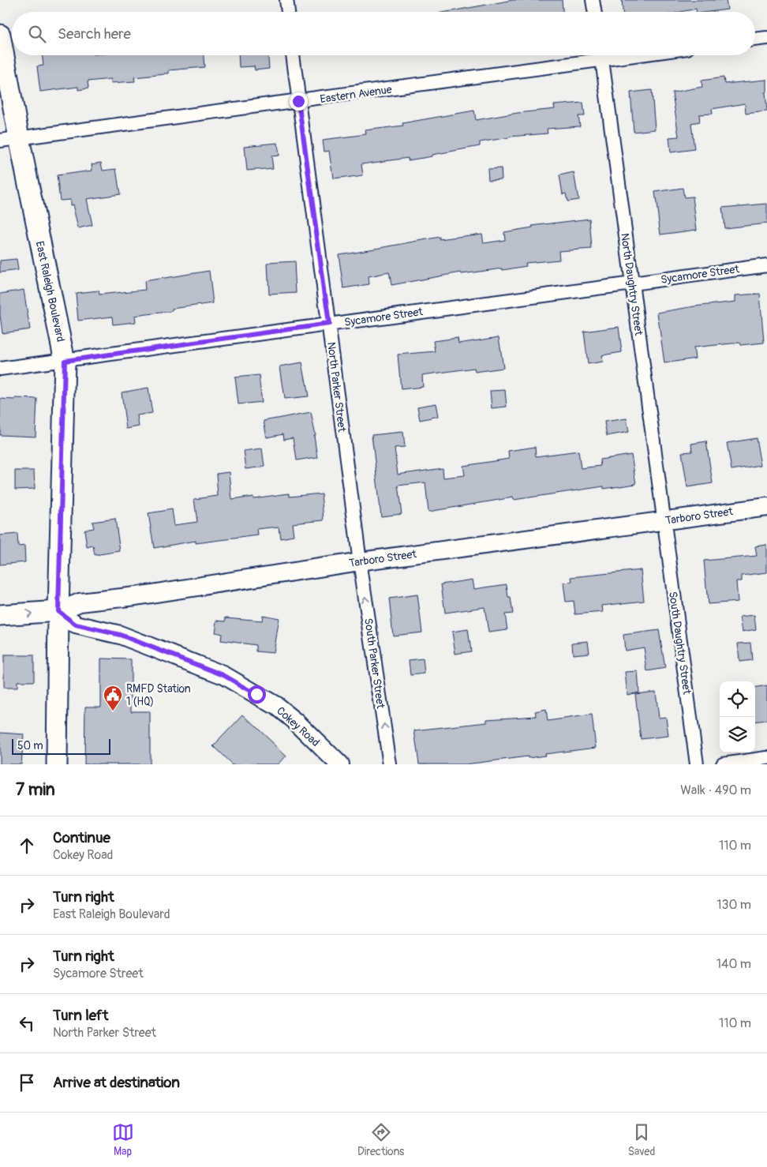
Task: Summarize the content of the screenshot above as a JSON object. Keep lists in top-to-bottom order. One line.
{"streets":{"main road":["East Raleigh Boulevard","Tarboro Street"],"street":["Eastern Avenue","Sycamore Street","North Daughtry Street","North Parker Street","South Daughtry Street","South Parker Street","Cokey Road"]},"crossings":[["Eastern Avenue","East Raleigh Boulevard"],["Eastern Avenue","North Parker Street"],["Sycamore Street","North Daughtry Street"],["Sycamore Street","East Raleigh Boulevard"],["Sycamore Street","North Parker Street"],["North Daughtry Street","Tarboro Street"],["North Daughtry Street","South Daughtry Street"],["East Raleigh Boulevard","Tarboro Street"],["East Raleigh Boulevard","Cokey Road"],["North Parker Street","Tarboro Street"],["North Parker Street","South Parker Street"],["Tarboro Street","South Daughtry Street"],["Tarboro Street","South Parker Street"],["Tarboro Street","Cokey Road"]],"one_way":["South Parker Street"],"places":{"public building":["RMFD Station 1 (HQ)"]},"scale_bar":"50 m","page":{"search":"Search here","scale":"50 m","heading":["7 min","Walk · 490 m"],"list":[["Continue","Cokey Road","110 m"],["Turn right","East Raleigh Boulevard","130 m"],["Turn right","Sycamore Street","140 m"],["Turn left","North Parker Street","110 m"],"Arrive at destination"],"nav":["Map","Directions","Saved"]}}
